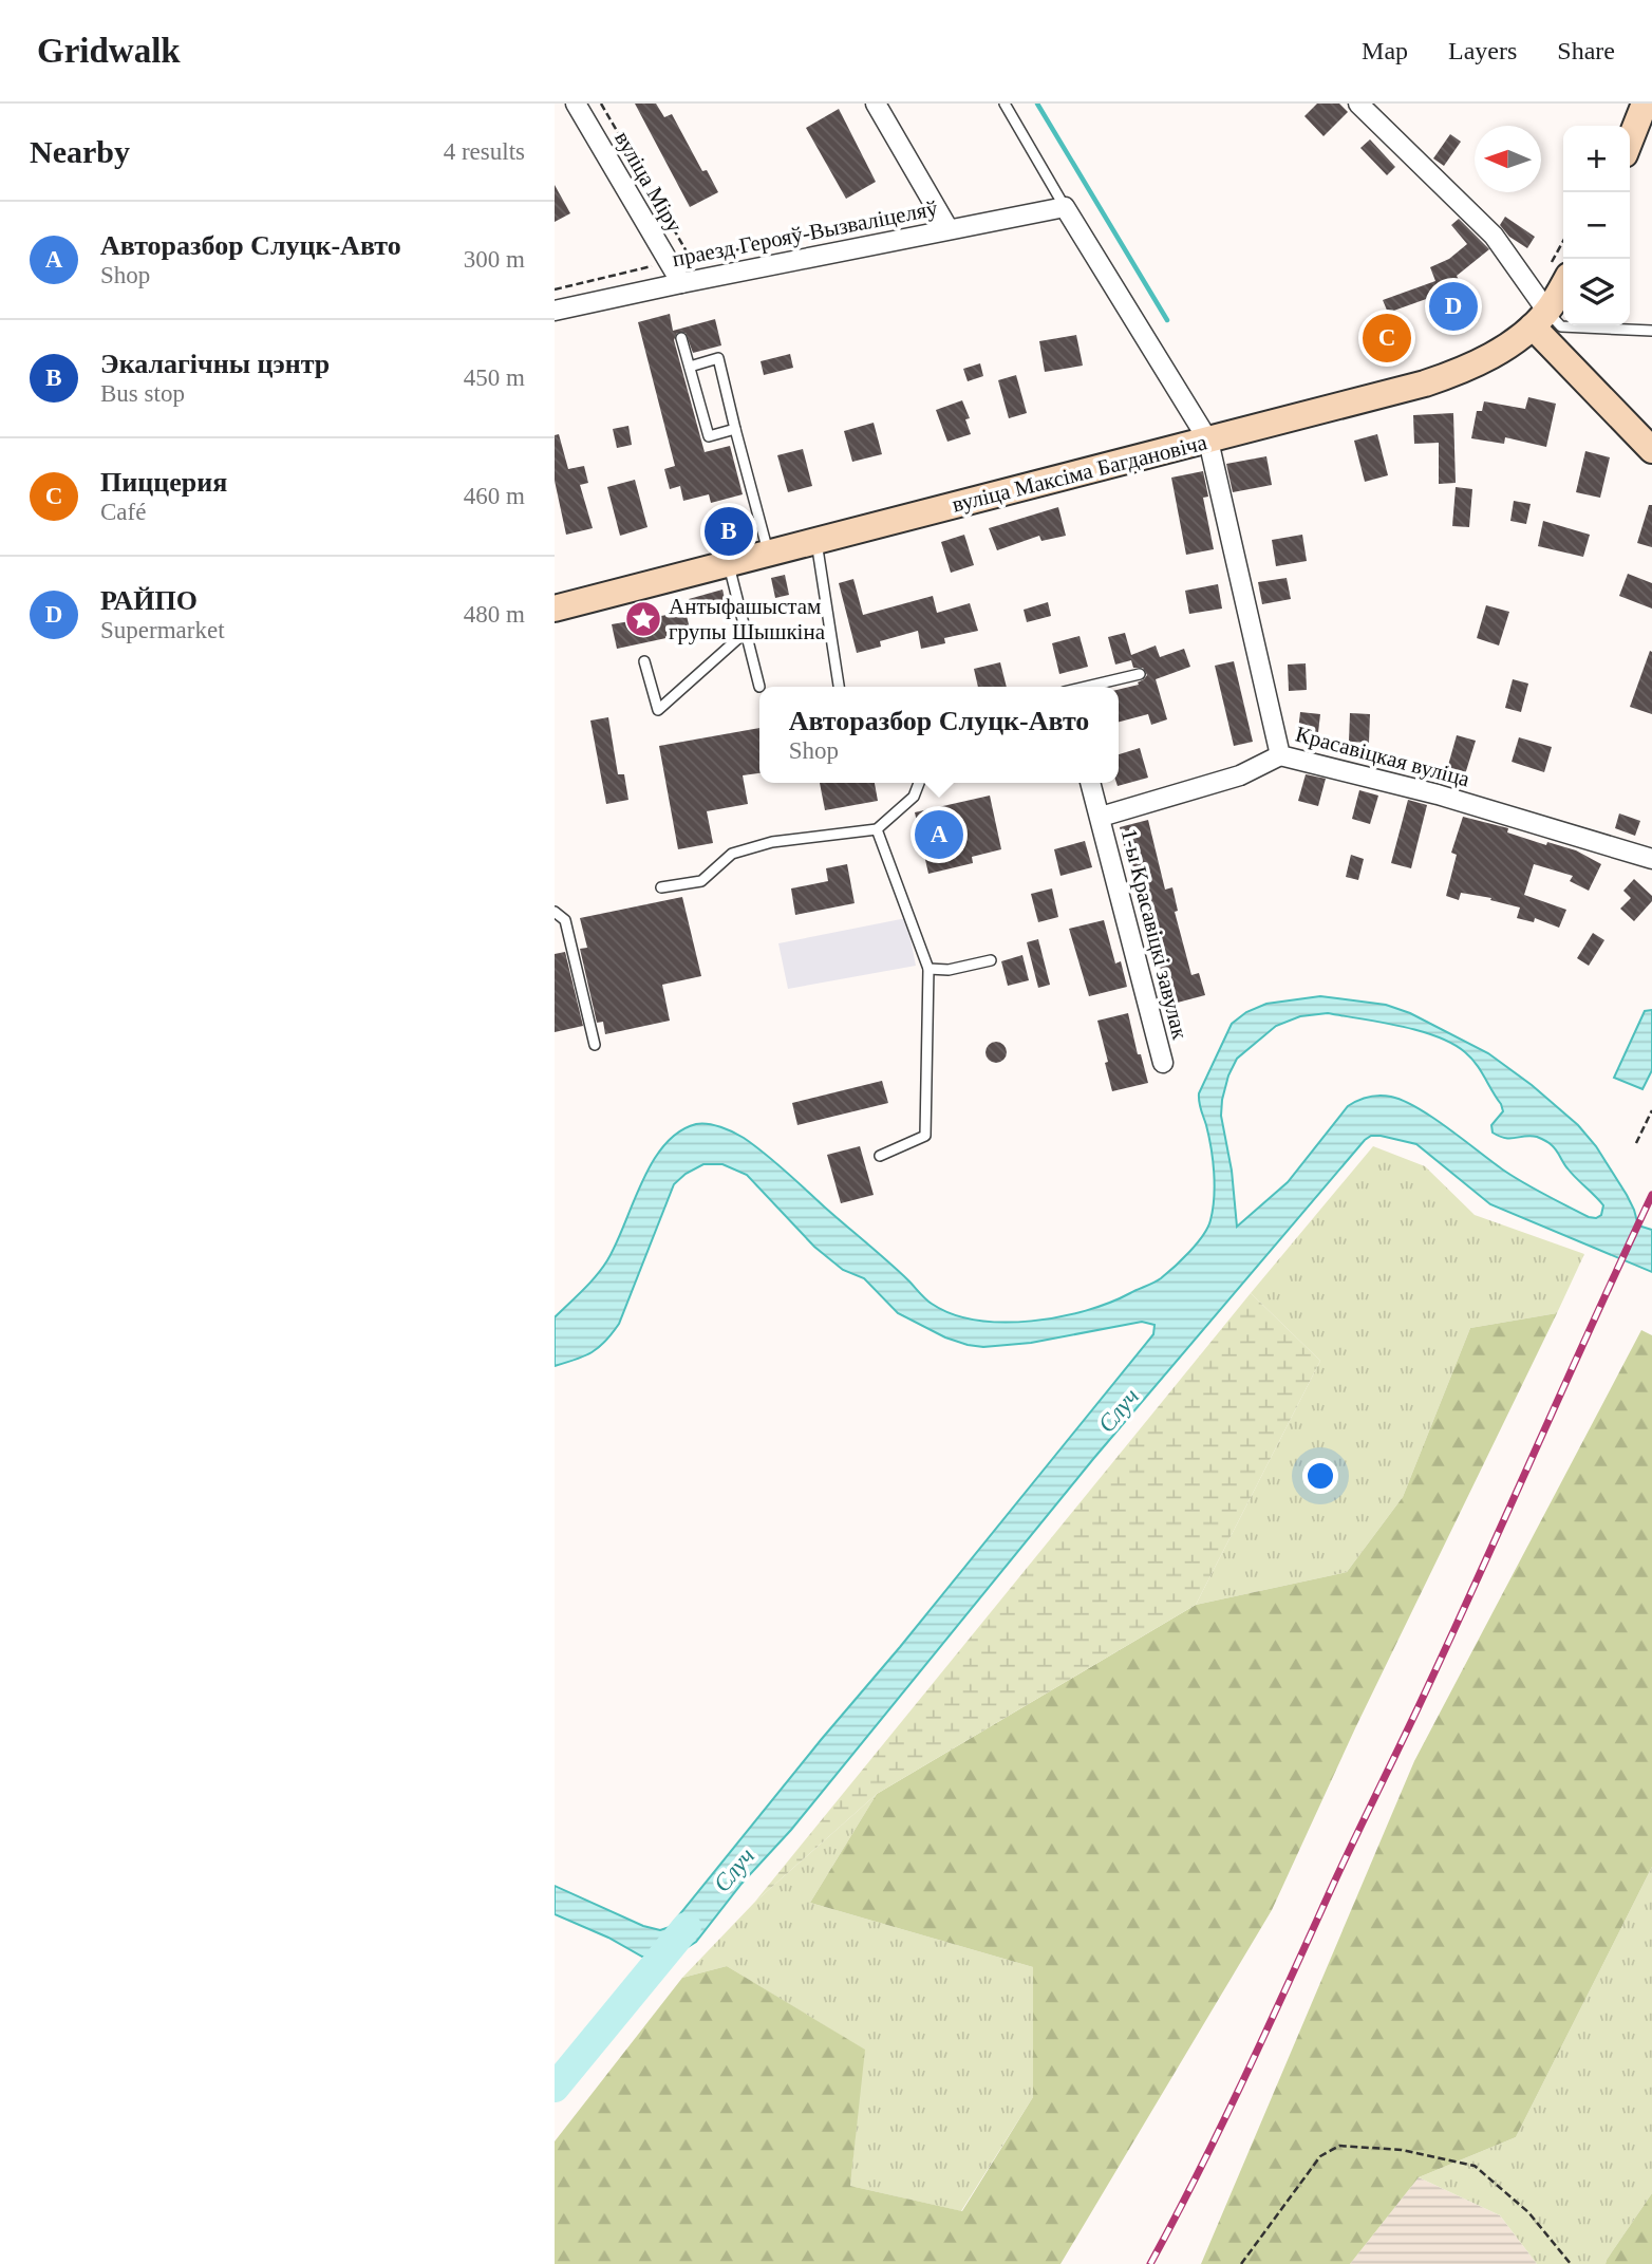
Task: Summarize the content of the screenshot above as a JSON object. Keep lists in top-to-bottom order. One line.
{"streets":{"main road":["вуліца Максіма Багдановіча"],"street":["вуліца Міру","праезд Герояў-Вызваліцеляў","Красавіцкая вуліца","1-ы Красавіцкі завулак"]},"crossings":[["вуліца Міру","праезд Герояў-Вызваліцеляў"],["праезд Герояў-Вызваліцеляў","Красавіцкая вуліца"],["вуліца Максіма Багдановіча","Красавіцкая вуліца"],["Красавіцкая вуліца","1-ы Красавіцкі завулак"]],"water":["Случ"],"places":{"place":["Антыфашыстам групы Шышкіна"]},"north":"left","page":{"header":"Gridwalk","nav":["Map","Layers","Share"],"heading":["Nearby","4 results"],"map_buttons":["+","−"],"list":[{"mark":"A","name":"Авторазбор Слуцк-Авто","note":"Shop","value":"300 m"},{"mark":"B","name":"Экалагічны цэнтр","note":"Bus stop","value":"450 m"},{"mark":"C","name":"Пиццерия","note":"Café","value":"460 m"},{"mark":"D","name":"РАЙПО","note":"Supermarket","value":"480 m"}],"pins":["D","C","B","A"],"popup":["Авторазбор Слуцк-Авто","Shop"]}}
